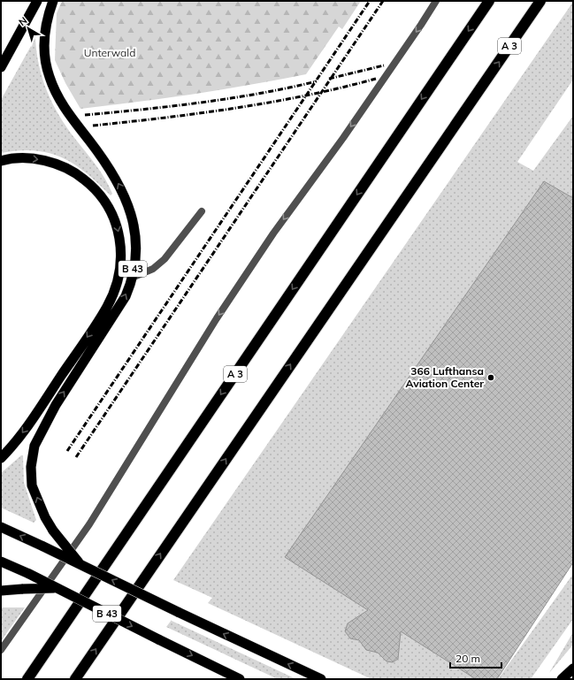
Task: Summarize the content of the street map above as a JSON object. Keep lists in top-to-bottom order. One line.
{"streets":{"highway":["A 3","B 43"]},"parks":["Unterwald"],"places":["366 Lufthansa Aviation Center"],"scale_bar":"20 m","north":"top left"}
